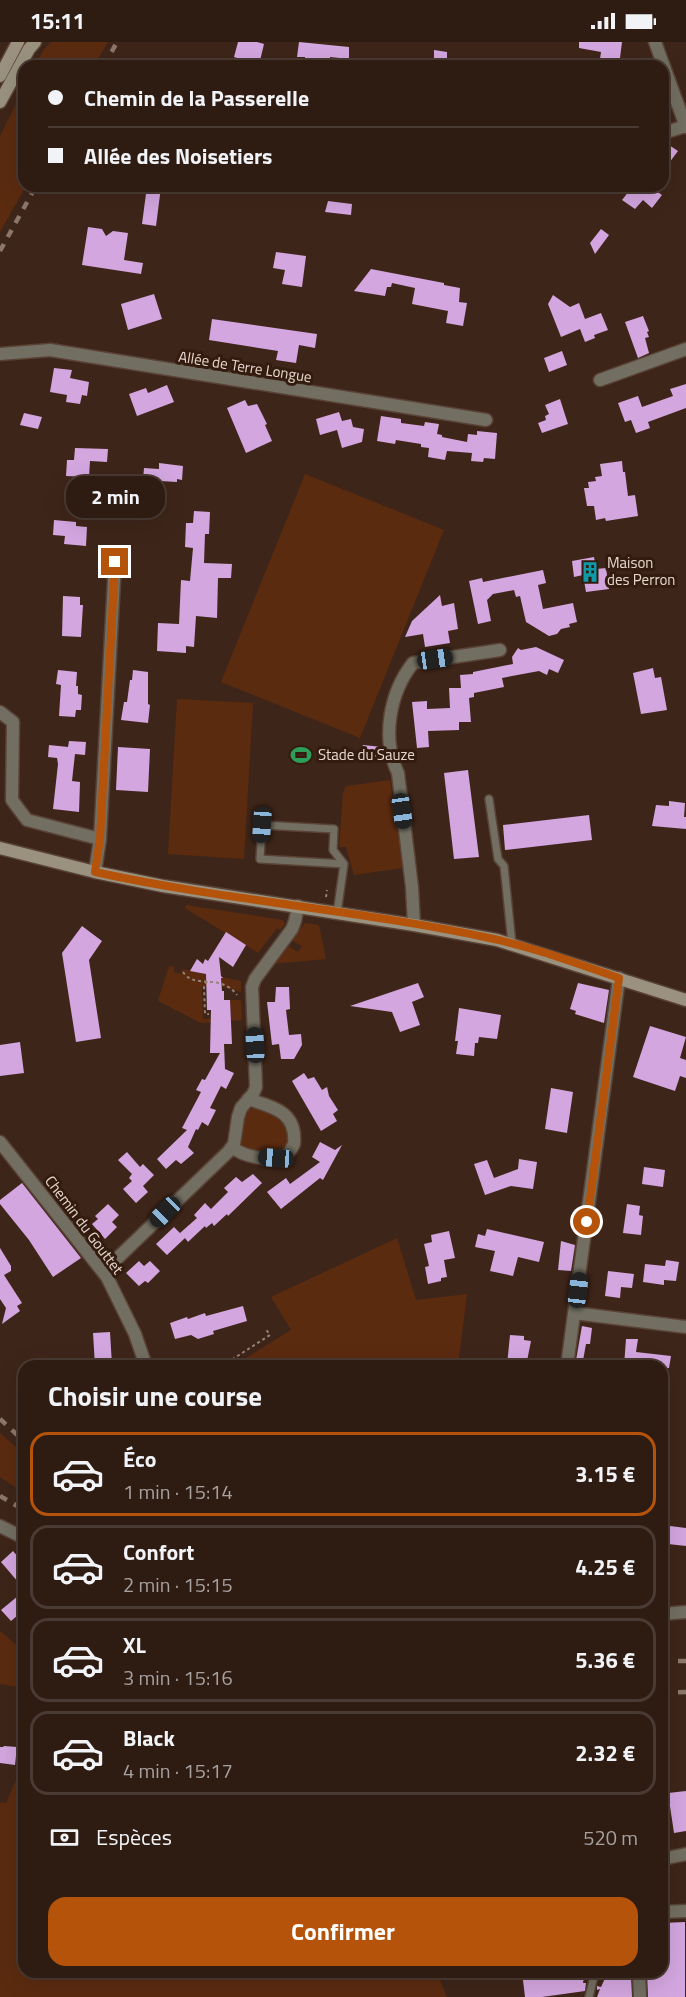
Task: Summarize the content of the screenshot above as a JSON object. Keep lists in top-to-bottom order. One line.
{"streets":{"street":["Allée de Terre Longue","Chemin du Gouttet"]},"places":{"building":["Maison des Perron"],"sports":["Stade du Sauze"]},"page":{"status":"15:11","banner":["Chemin de la Passerelle","Allée des Noisetiers"],"bubble":"2 min","heading":"Choisir une course","list":[{"name":"Éco","note":"1 min · 15:14","value":"3.15 €"},{"name":"Confort","note":"2 min · 15:15","value":"4.25 €"},{"name":"XL","note":"3 min · 15:16","value":"5.36 €"},{"name":"Black","note":"4 min · 15:17","value":"2.32 €"}],"pay":["Espèces","520 m"],"buttons":"Confirmer"}}
